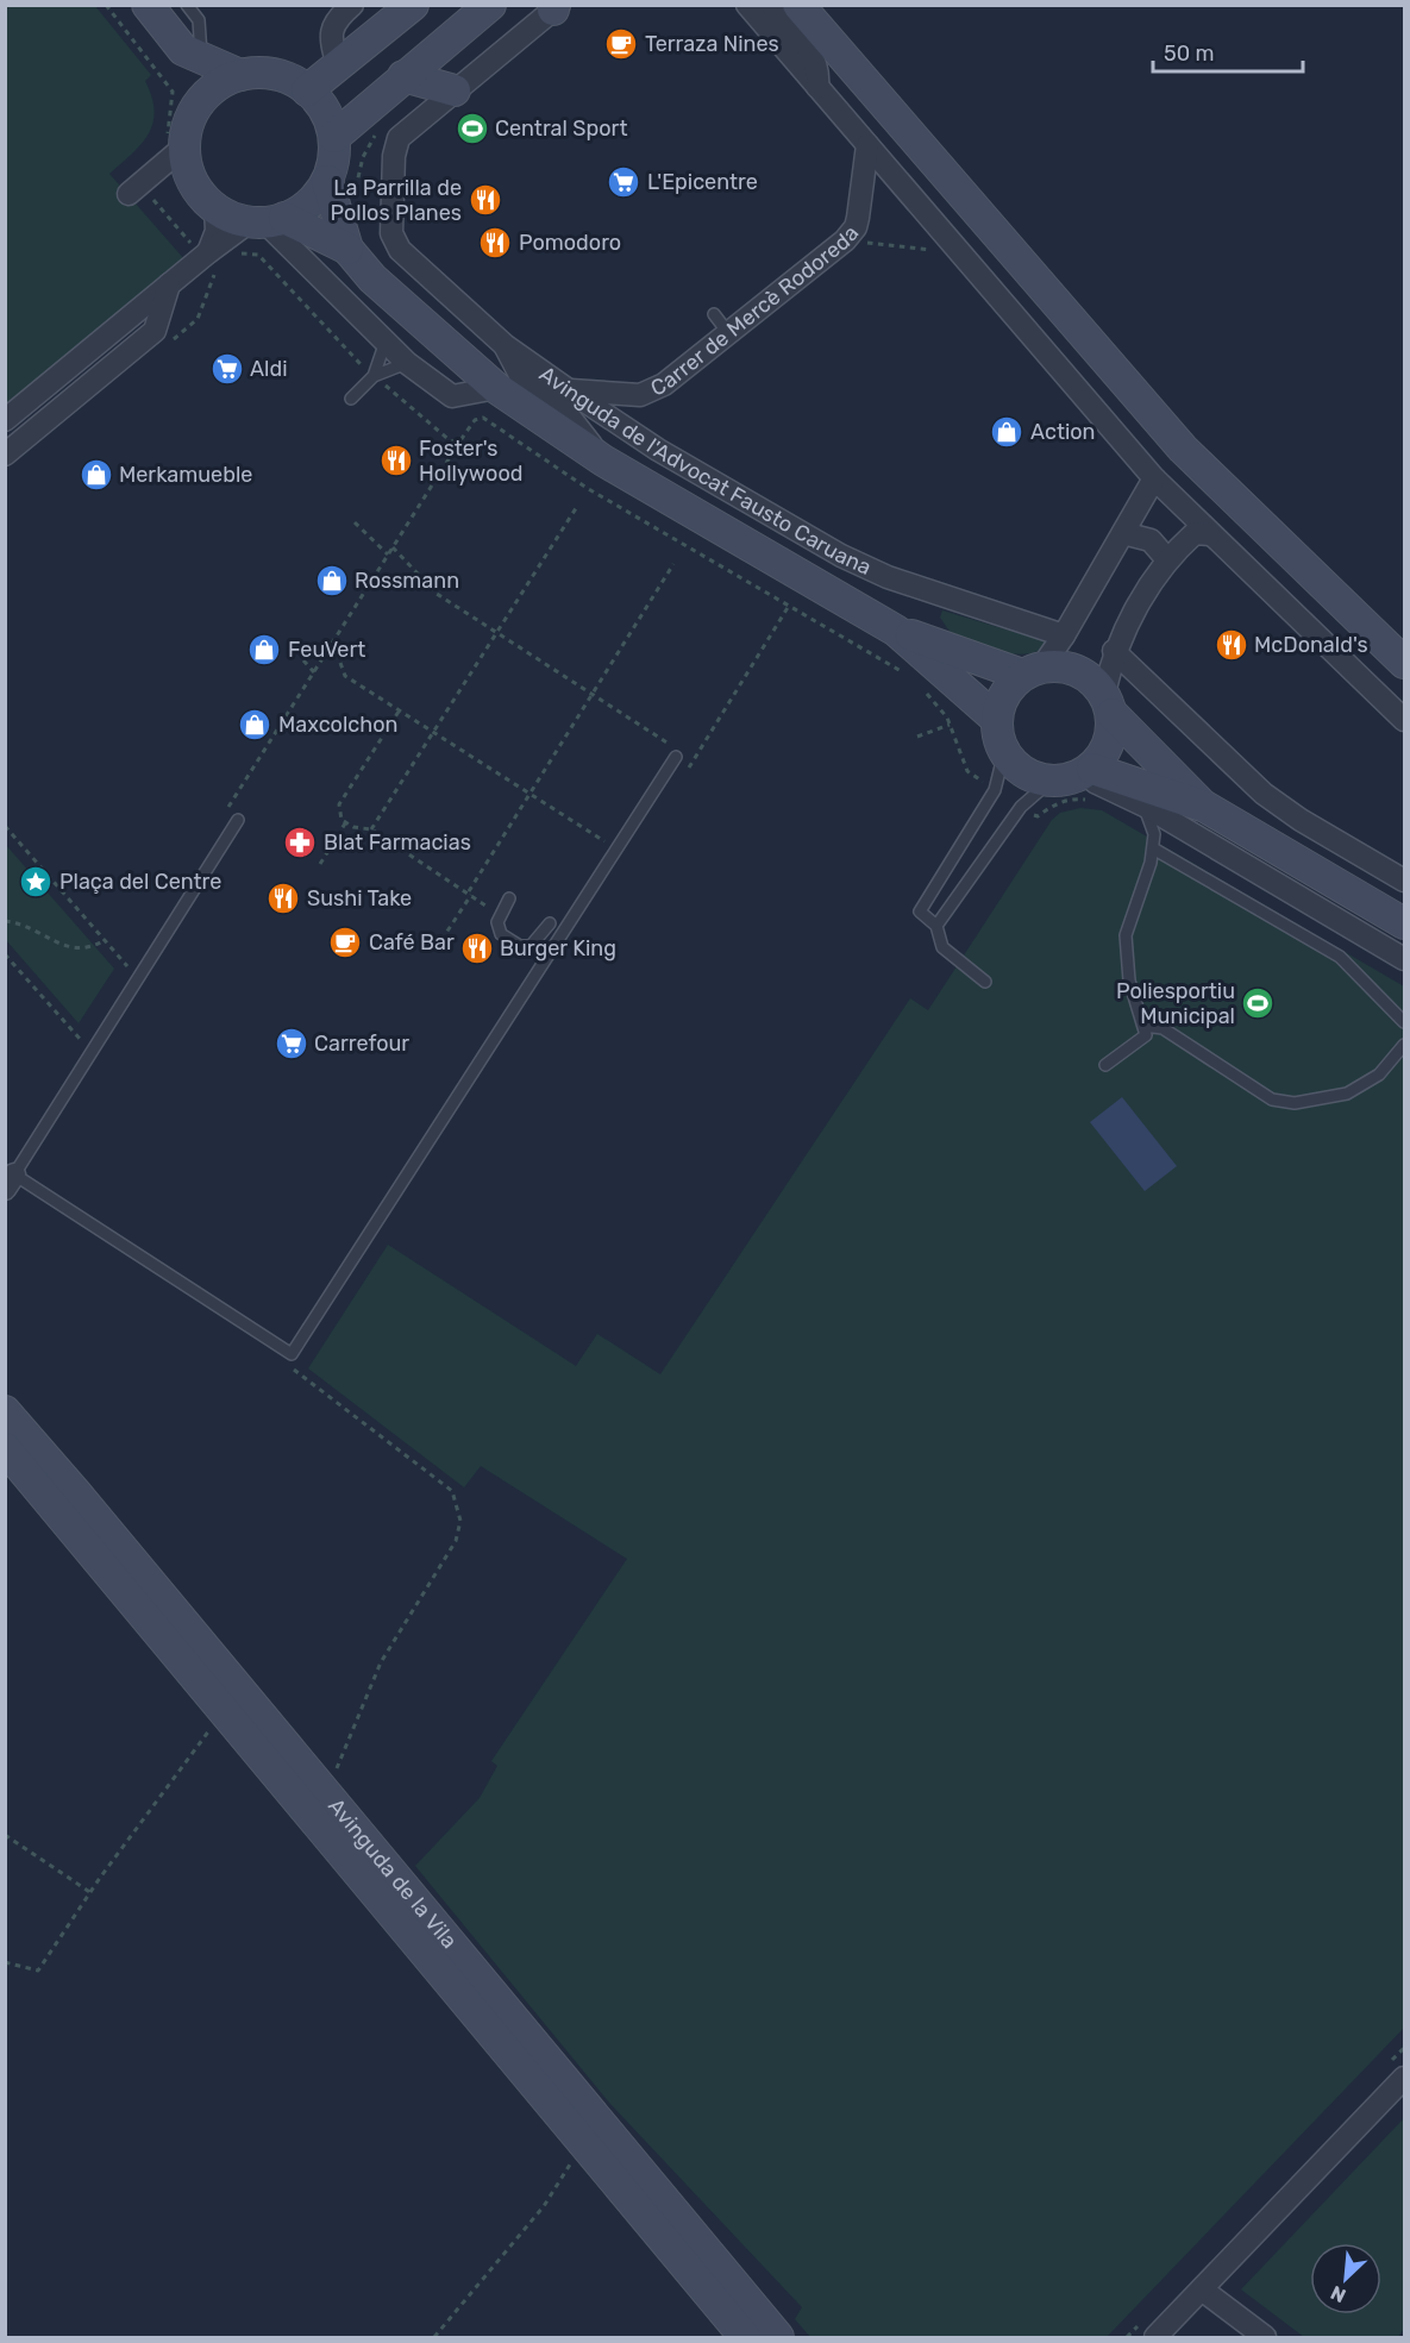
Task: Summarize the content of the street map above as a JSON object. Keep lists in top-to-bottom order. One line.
{"streets":{"street":["Carrer de Mercè Rodoreda","Avinguda de l'Advocat Fausto Caruana","Avinguda de la Vila"]},"crossings":[["Carrer de Mercè Rodoreda","Avinguda de l'Advocat Fausto Caruana"]],"places":{"cafe":["Terraza Nines","Café Bar"],"sports":["Central Sport","Poliesportiu Municipal"],"supermarket":["L'Epicentre","Aldi","Carrefour"],"restaurant":["La Parrilla de Pollos Planes","Pomodoro","Foster's Hollywood","McDonald's","Sushi Take","Burger King"],"shop":["Action","Merkamueble","Rossmann","FeuVert","Maxcolchon"],"pharmacy":["Blat Farmacias"],"place":["Plaça del Centre"]},"scale_bar":"50 m","north":"bottom left"}
